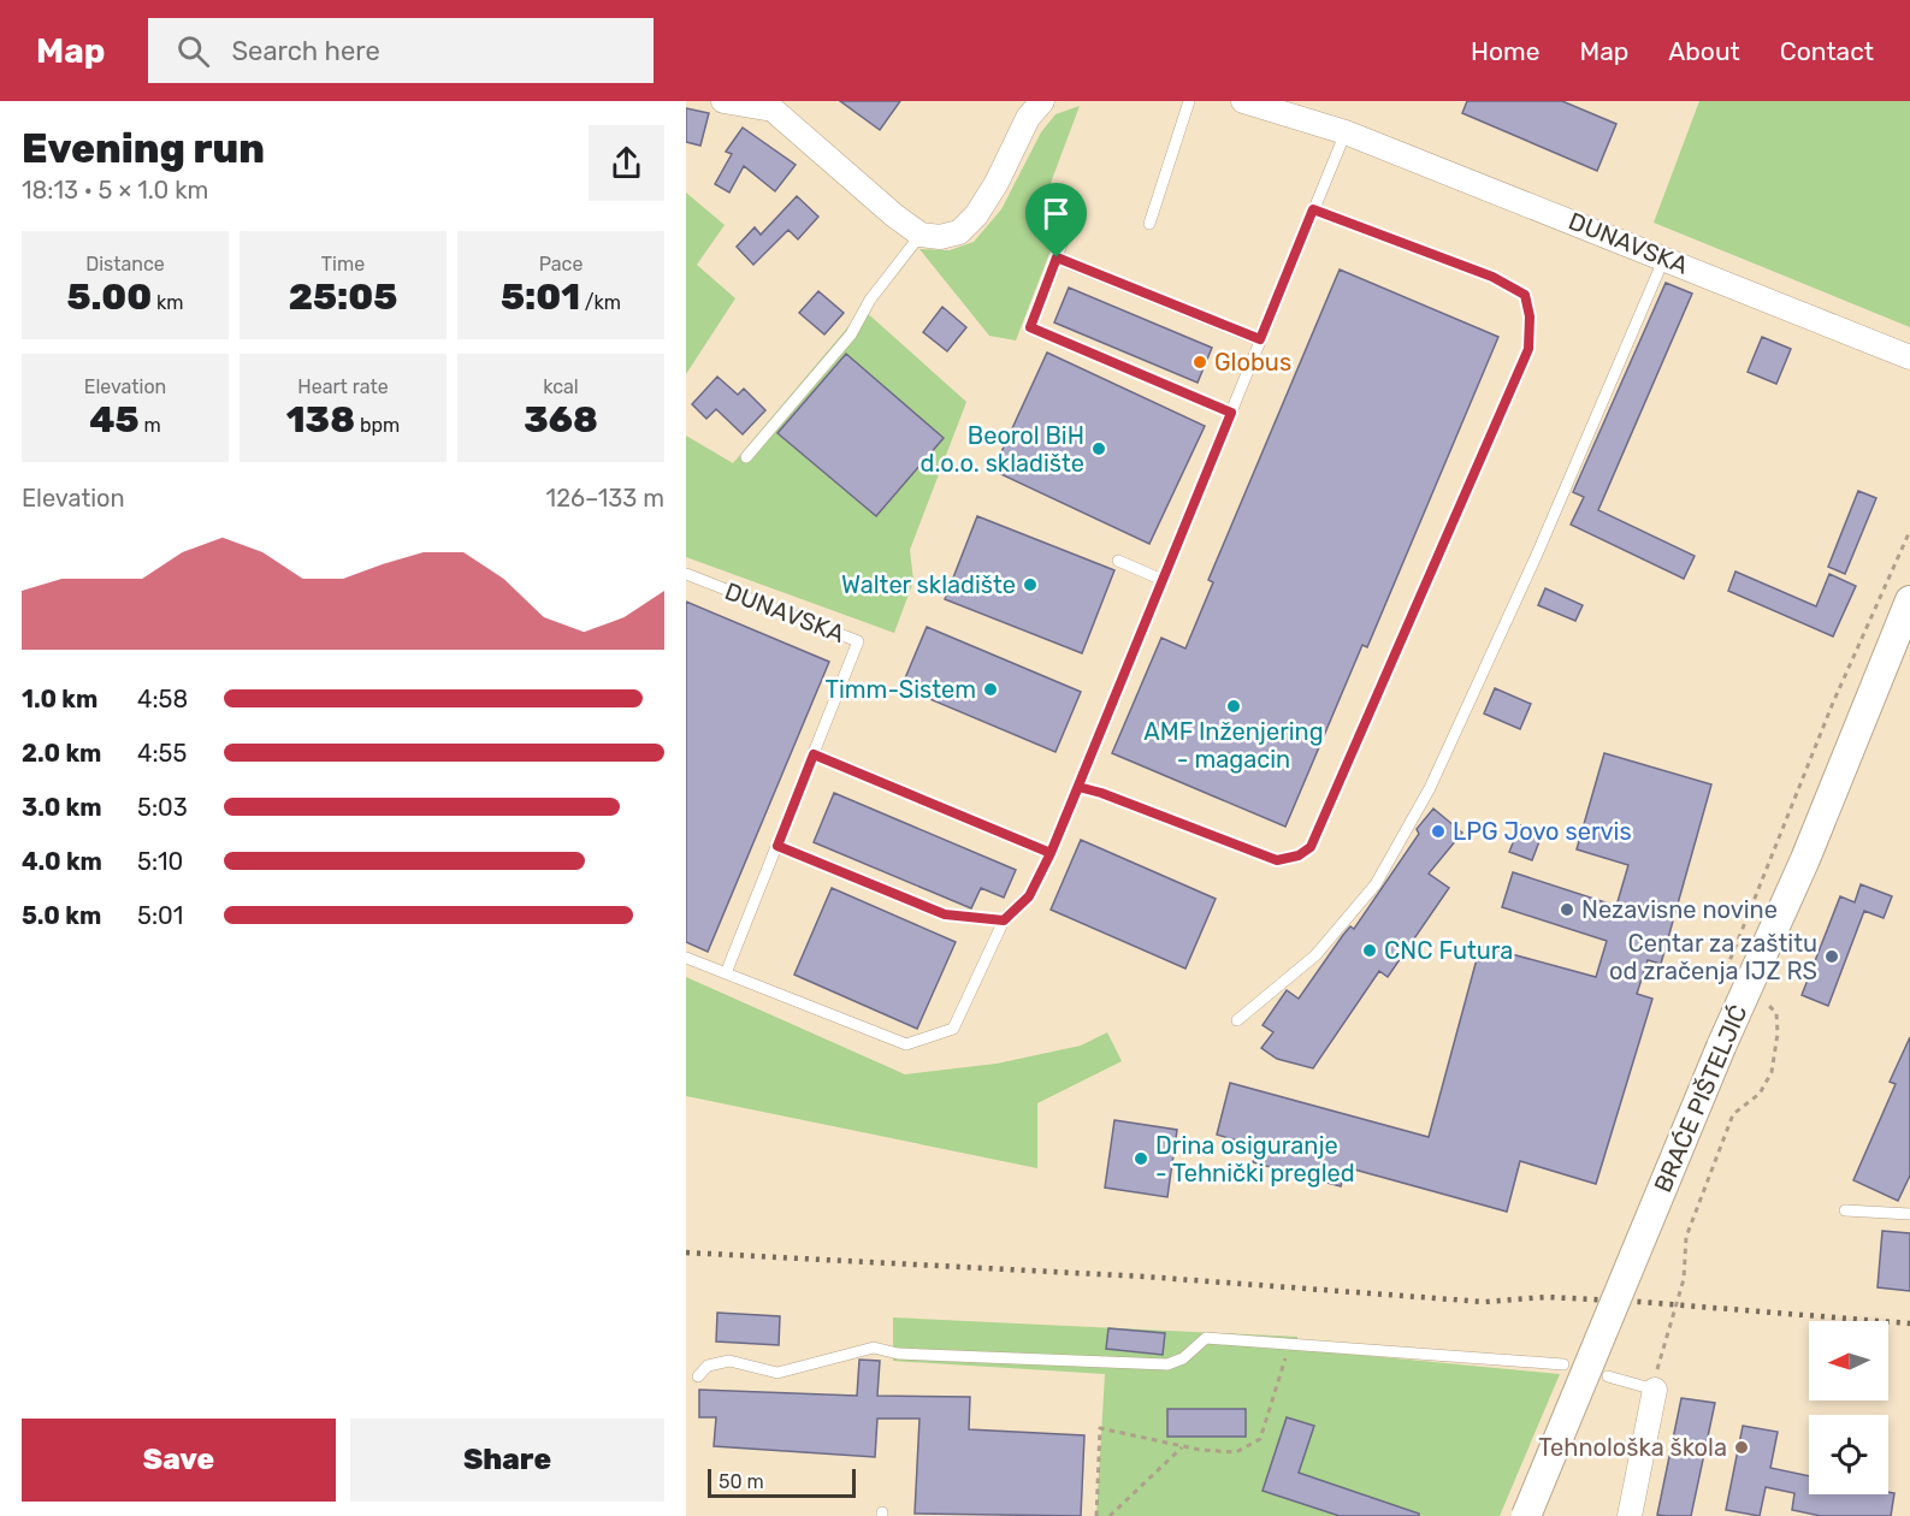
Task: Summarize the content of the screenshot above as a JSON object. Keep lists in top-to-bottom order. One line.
{"streets":{"street":["DUNAVSKA","BRAĆE PIŠTELJIĆ"]},"places":["Globus","Beorol BiH d.o.o. skladište","Walter skladište","Timm-Sistem","AMF Inženjering - magacin","LPG Jovo servis","Nezavisne novine","CNC Futura","Centar za zaštitu od zračenja IJZ RS","Drina osiguranje - Tehnički pregled","Tehnološka škola"],"scale_bar":"50 m","north":"left","page":{"header":"Map","search":"Search here","nav":["Home","Map","About","Contact"],"heading":["Evening run","18:13 · 5 × 1.0 km"],"stats":[["Distance","5.00 km"],["Time","25:05"],["Pace","5:01 /km"],["Elevation","45 m"],["Heart rate","138 bpm"],["kcal","368"]],"chart":["Elevation","126–133 m"],"list":[{"name":"1.0 km","note":"4:58"},{"name":"2.0 km","note":"4:55"},{"name":"3.0 km","note":"5:03"},{"name":"4.0 km","note":"5:10"},{"name":"5.0 km","note":"5:01"}],"buttons":["Save","Share"],"scale":"50 m"}}
